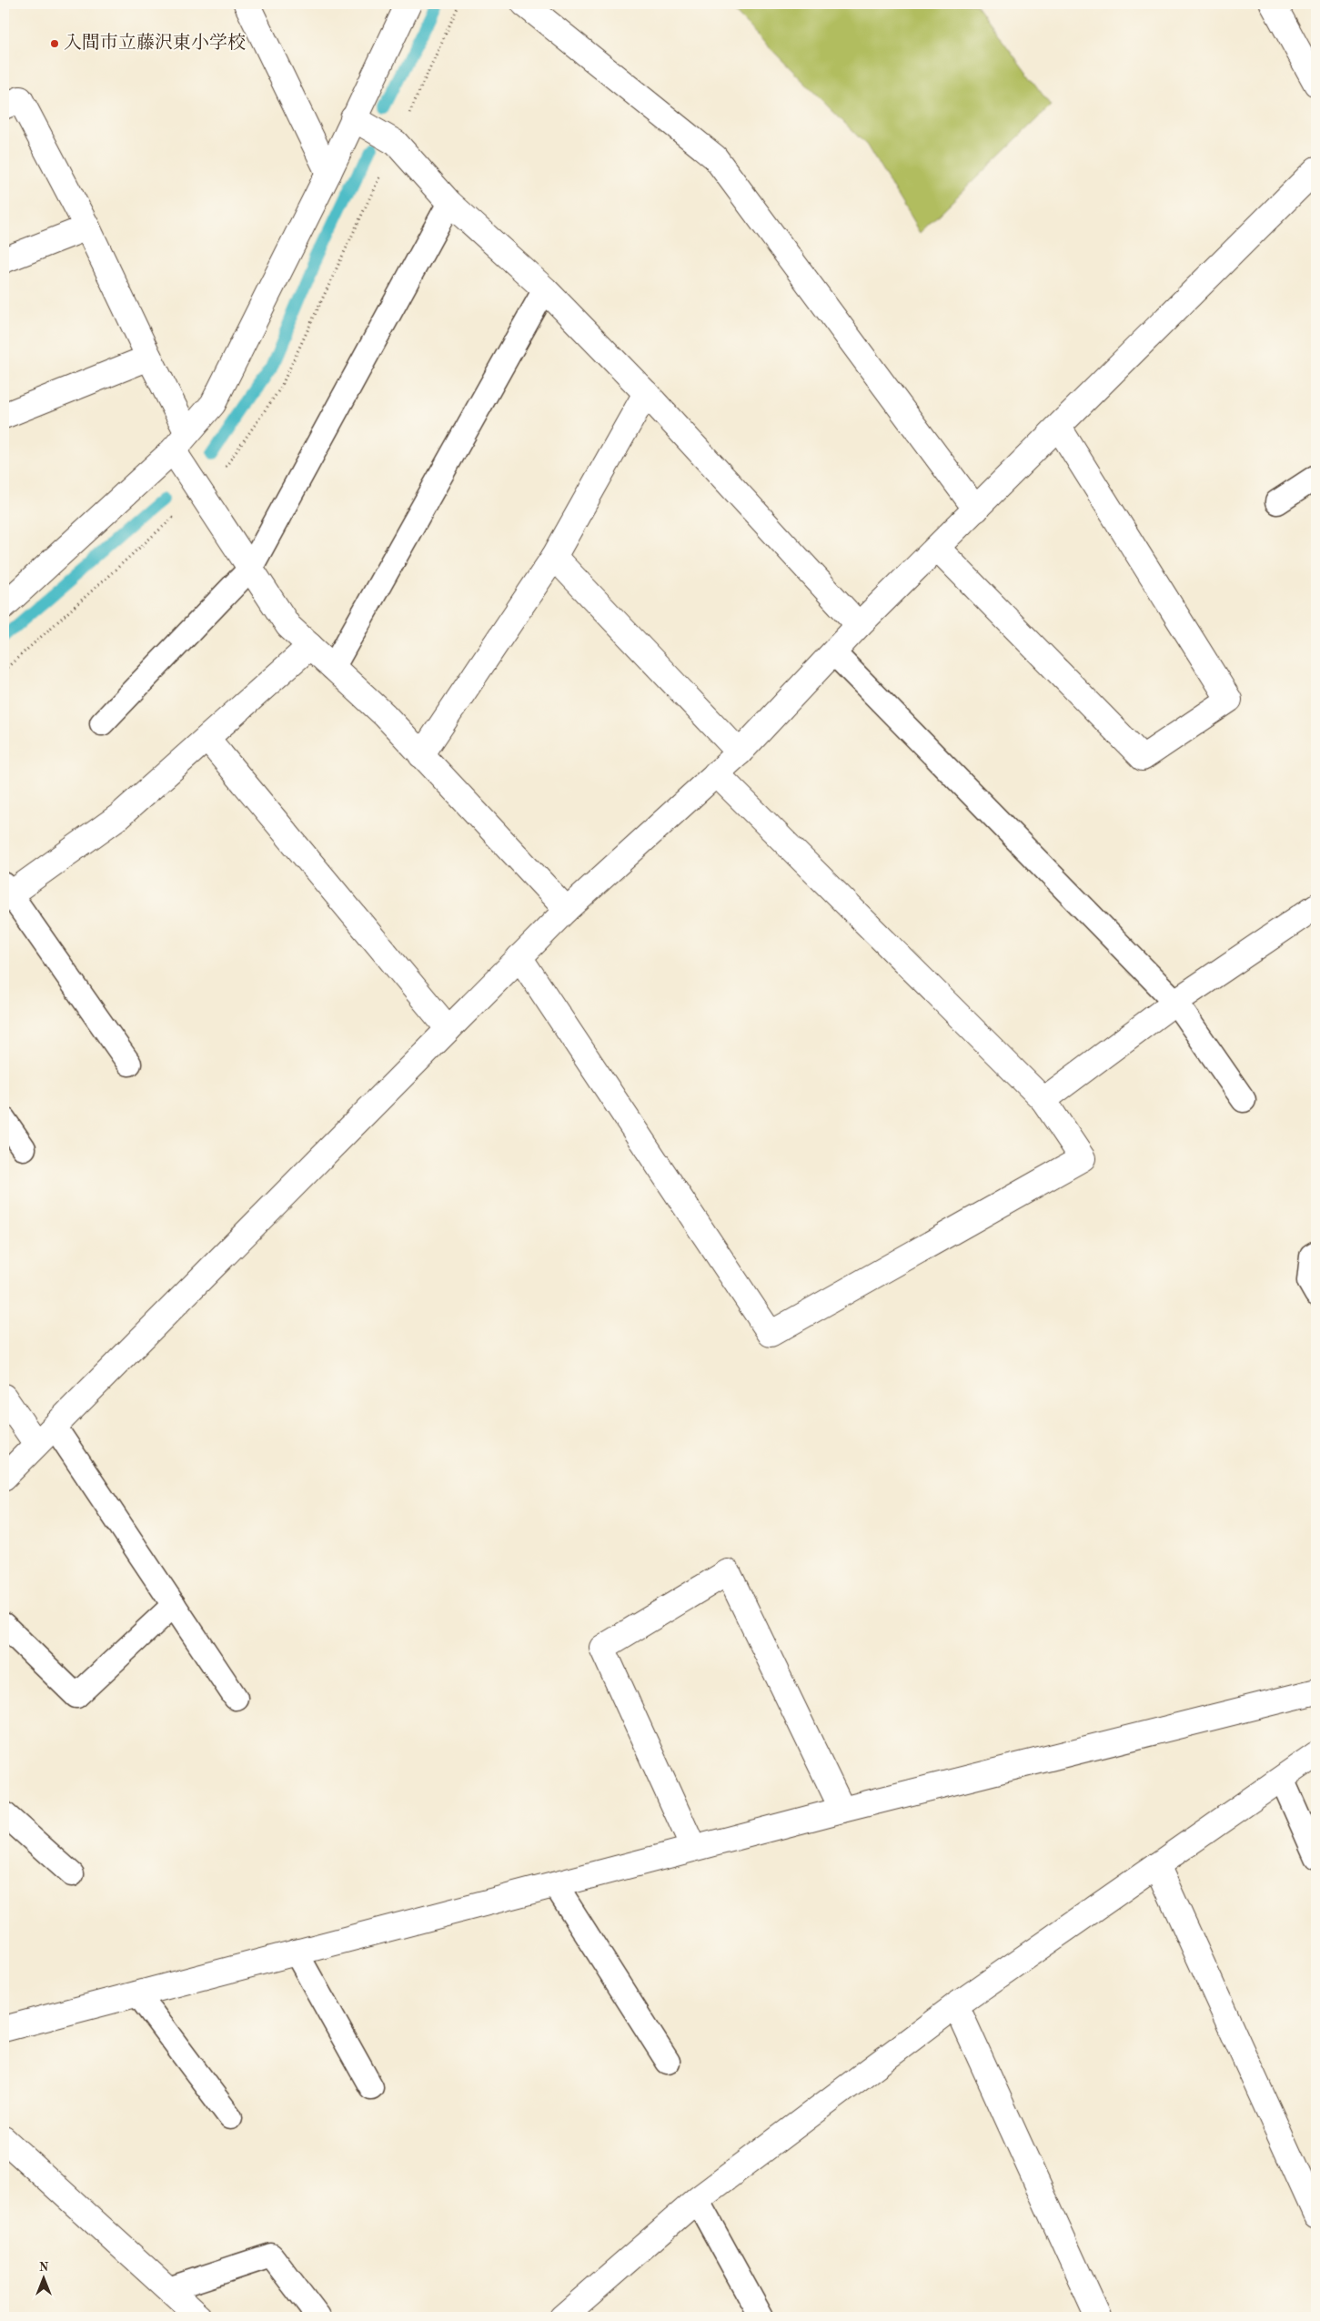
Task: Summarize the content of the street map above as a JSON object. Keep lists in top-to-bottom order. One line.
{"places":["入間市立藤沢東小学校"],"north":"top"}
